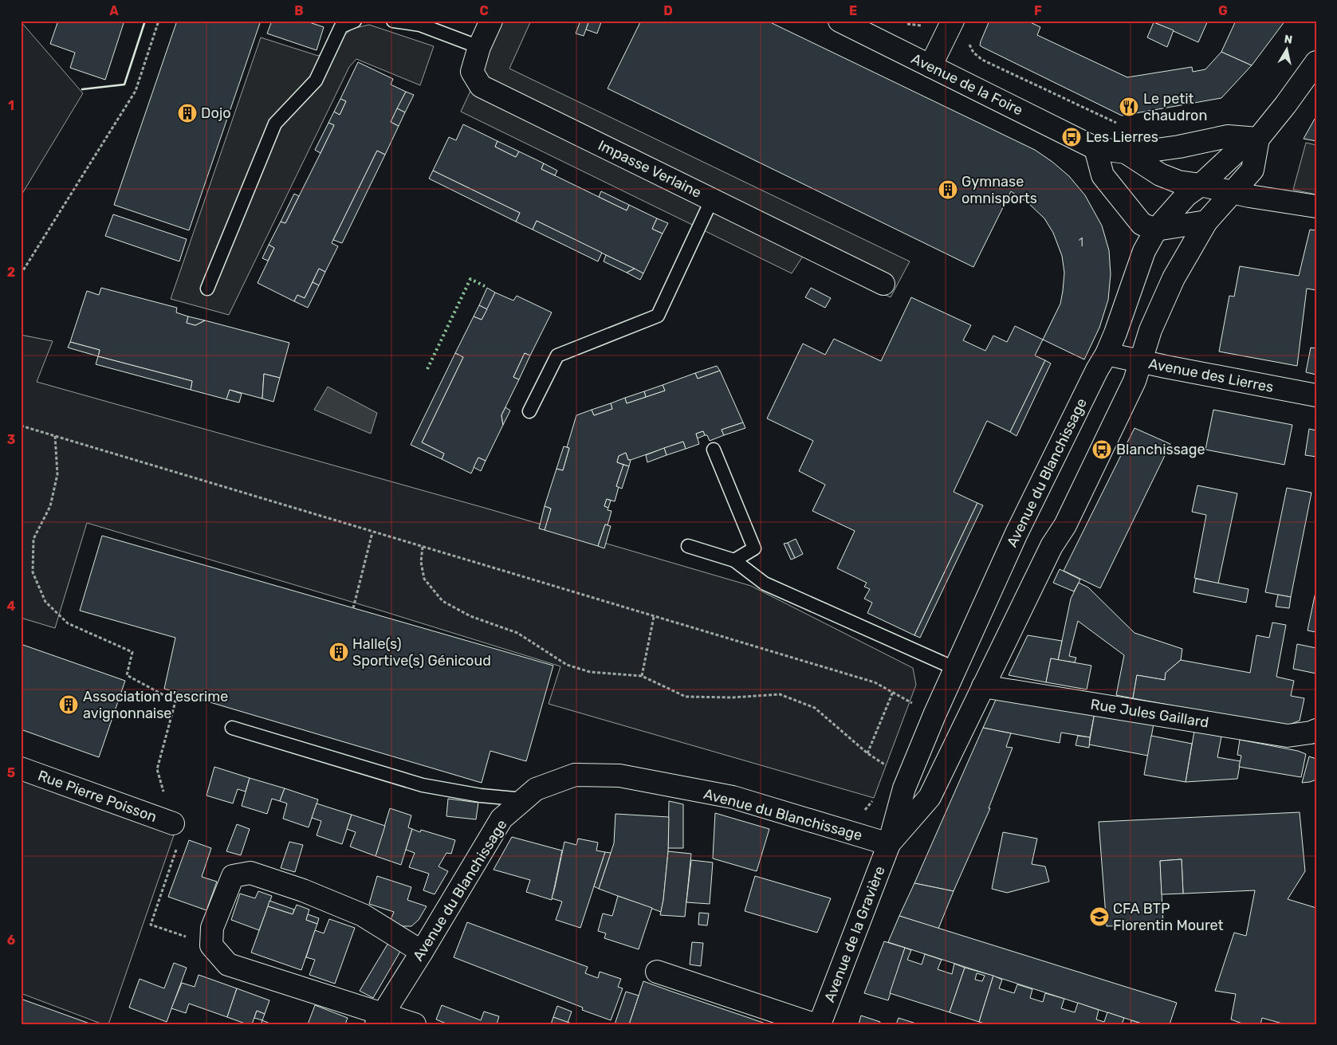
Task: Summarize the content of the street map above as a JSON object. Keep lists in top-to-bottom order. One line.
{"streets":{"street":["Avenue de la Foire","Impasse Verlaine","Avenue des Lierres","Avenue du Blanchissage","Rue Jules Gaillard","Rue Pierre Poisson","Avenue de la Gravière"]},"crossings":[["Avenue de la Foire","Avenue du Blanchissage"],["Avenue des Lierres","Avenue du Blanchissage"],["Avenue du Blanchissage","Rue Jules Gaillard"],["Avenue du Blanchissage","Avenue de la Gravière"]],"places":{"restaurant":["Le petit chaudron"],"building":["Dojo","Gymnase omnisports","Halle(s) Sportive(s) Génicoud","Association d’escrime avignonnaise"],"bus stop":["Les Lierres","Blanchissage"],"school or university":["CFA BTP Florentin Mouret"]},"house_numbers":["1"],"north":"top","grid":{"columns":["A","B","C","D","E","F","G"],"rows":["1","2","3","4","5","6"]}}
